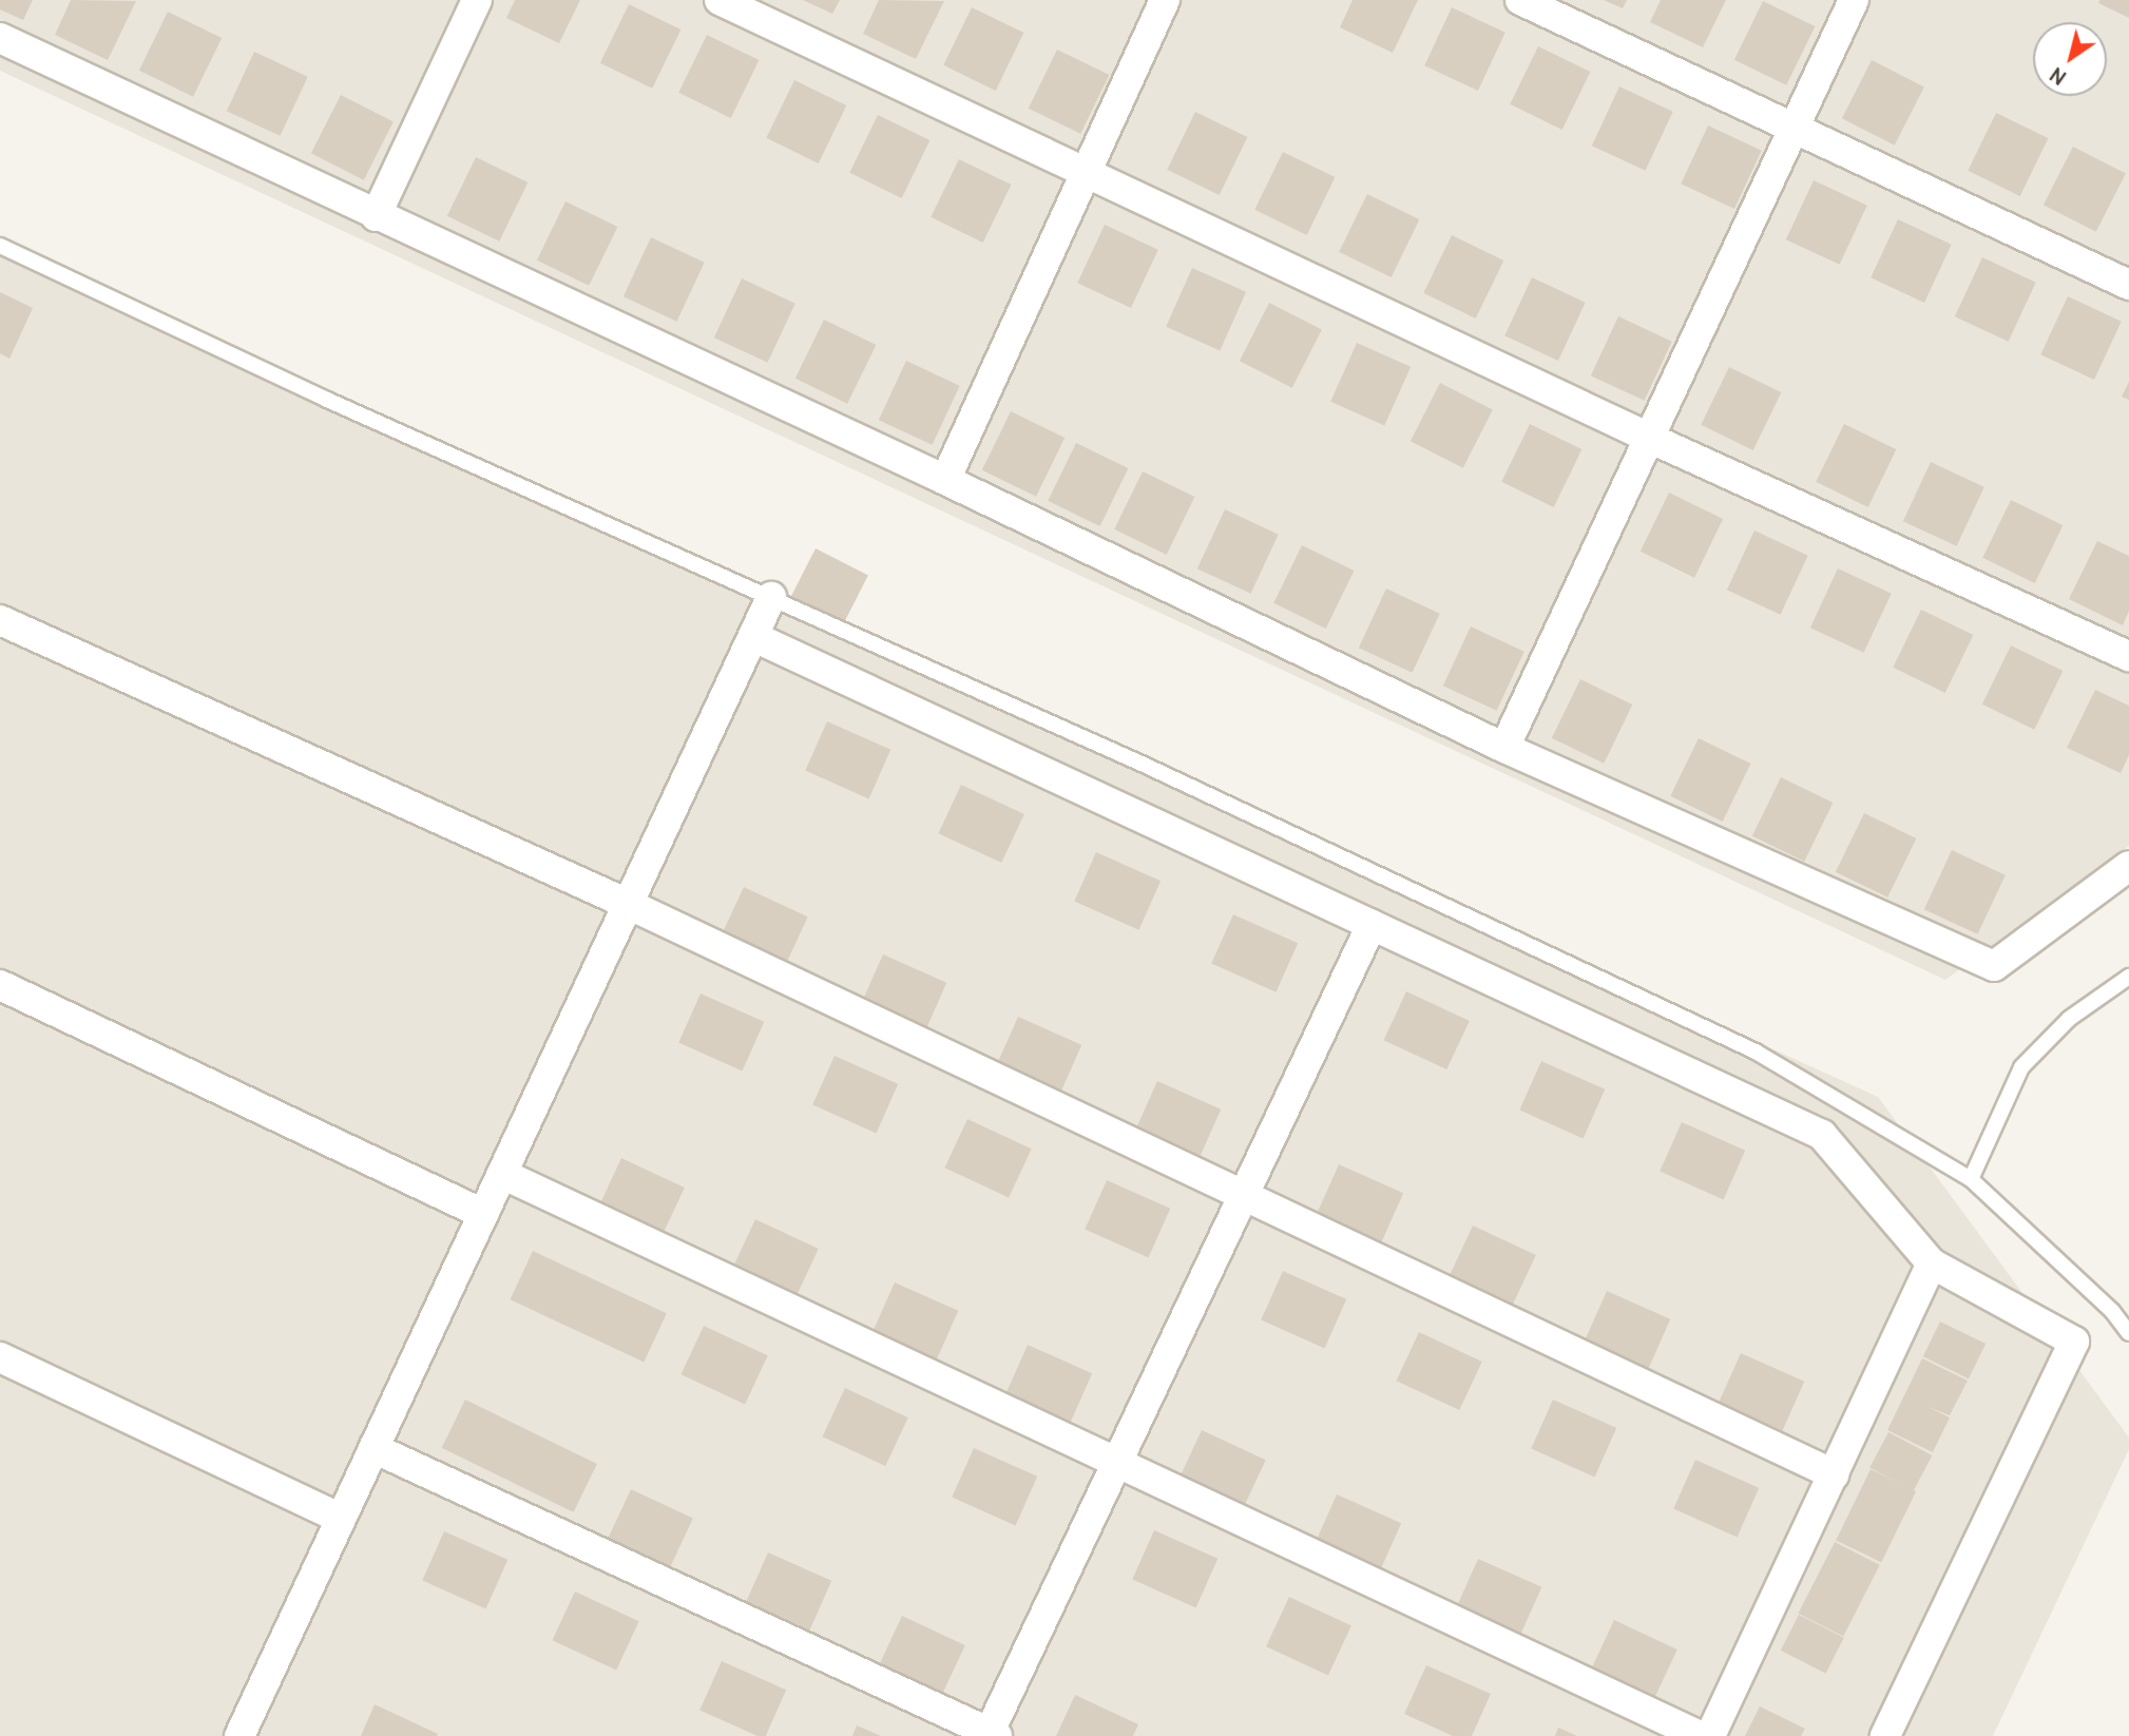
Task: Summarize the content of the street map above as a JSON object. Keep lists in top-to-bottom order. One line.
{"north":"bottom left"}
